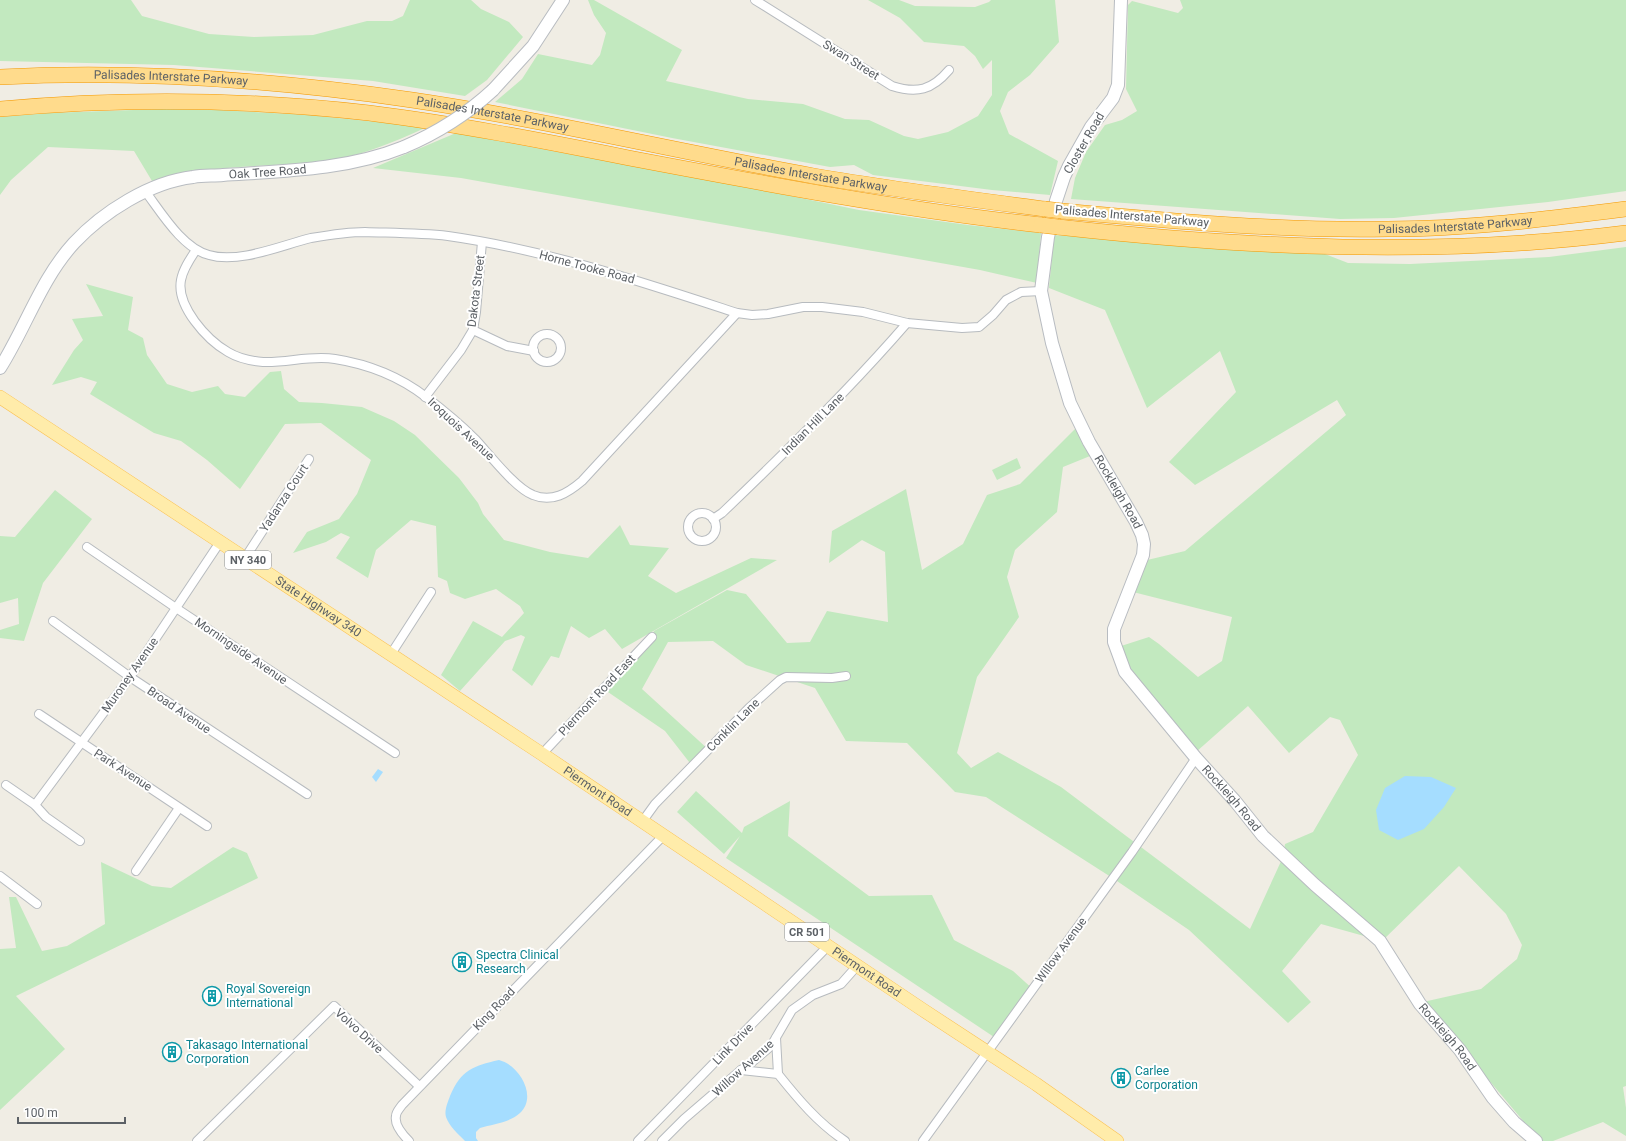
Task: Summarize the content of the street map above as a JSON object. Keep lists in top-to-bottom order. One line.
{"streets":{"highway":["Palisades Interstate Parkway"],"main road":["NY 340","State Highway 340","Piermont Road","CR 501"],"street":["Swan Street","Closter Road","Oak Tree Road","Horne Tooke Road","Dakota Street","Indian Hill Lane","Iroquois Avenue","Rockleigh Road","Yadanza Court","Morningside Avenue","Muroney Avenue","Piermont Road East","Broad Avenue","Conklin Lane","Park Avenue","Willow Avenue","King Road","Volvo Drive","Link Drive"]},"crossings":[["Closter Road","Horne Tooke Road"],["Closter Road","Rockleigh Road"],["Oak Tree Road","Horne Tooke Road"],["Horne Tooke Road","Dakota Street"],["Horne Tooke Road","Indian Hill Lane"],["Horne Tooke Road","Iroquois Avenue"],["Dakota Street","Iroquois Avenue"],["Rockleigh Road","Willow Avenue"],["Yadanza Court","State Highway 340"],["State Highway 340","Muroney Avenue"],["State Highway 340","Piermont Road"],["Morningside Avenue","Muroney Avenue"],["Muroney Avenue","Broad Avenue"],["Muroney Avenue","Park Avenue"],["Piermont Road East","Piermont Road"],["Conklin Lane","Piermont Road"],["Piermont Road","Willow Avenue"],["Piermont Road","King Road"],["Piermont Road","Link Drive"],["King Road","Volvo Drive"]],"places":{"building":["Spectra Clinical Research","Royal Sovereign International","Takasago International Corporation","Carlee Corporation"]},"scale_bar":"100 m"}
